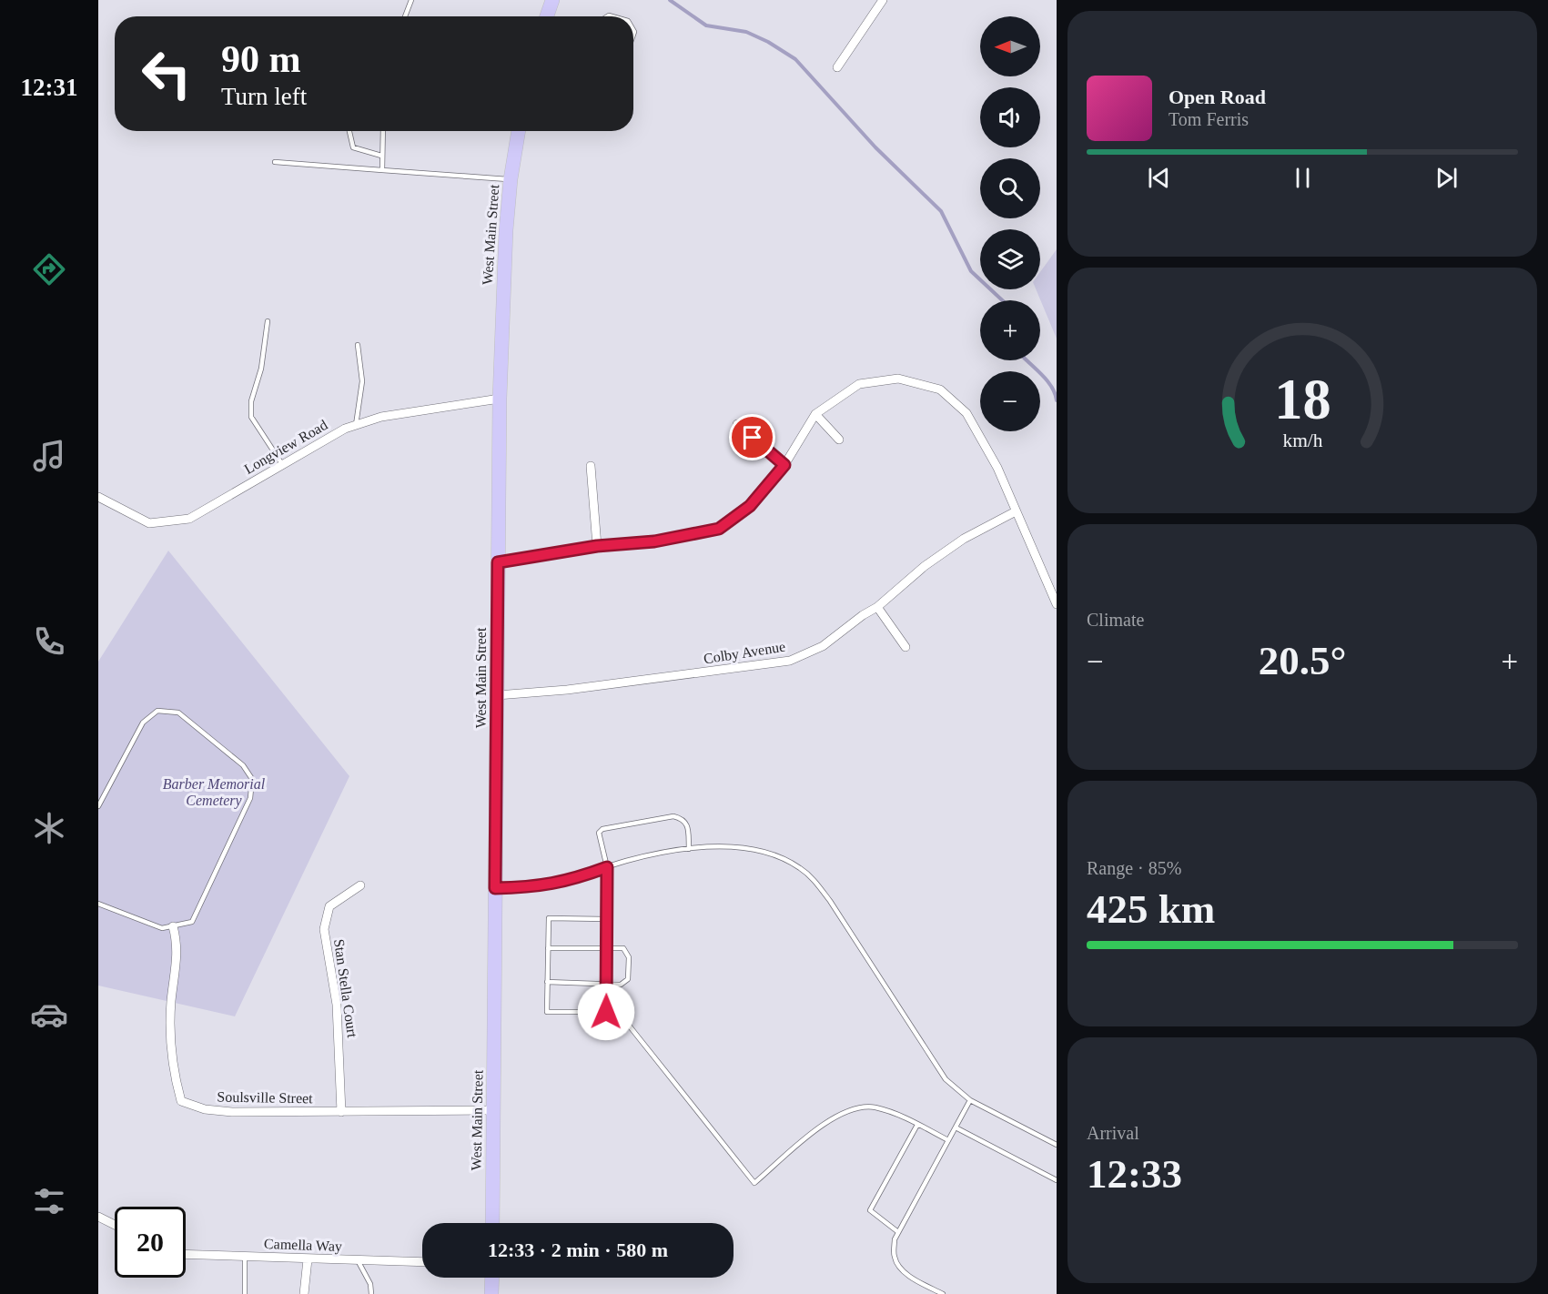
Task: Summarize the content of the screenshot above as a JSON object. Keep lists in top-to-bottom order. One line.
{"streets":{"main road":["West Main Street"],"street":["Longview Road","Colby Avenue","Stan Stella Court","Soulsville Street","Camella Way"]},"crossings":[["West Main Street","Longview Road"],["West Main Street","Colby Avenue"],["West Main Street","Soulsville Street"],["Stan Stella Court","Soulsville Street"]],"parks":["Barber Memorial Cemetery"],"north":"left","page":{"tabs":"12:31","map_buttons":["+","−"],"turn":["90 m","Turn left"],"song":["Open Road","Tom Ferris"],"tile":["Climate",["Range · 85%","425 km"],["Arrival","12:33"]],"heat":["−","20.5°","+"],"limit":"20","trip":"12:33 · 2 min · 580 m","gauge":["18","km/h"]}}
